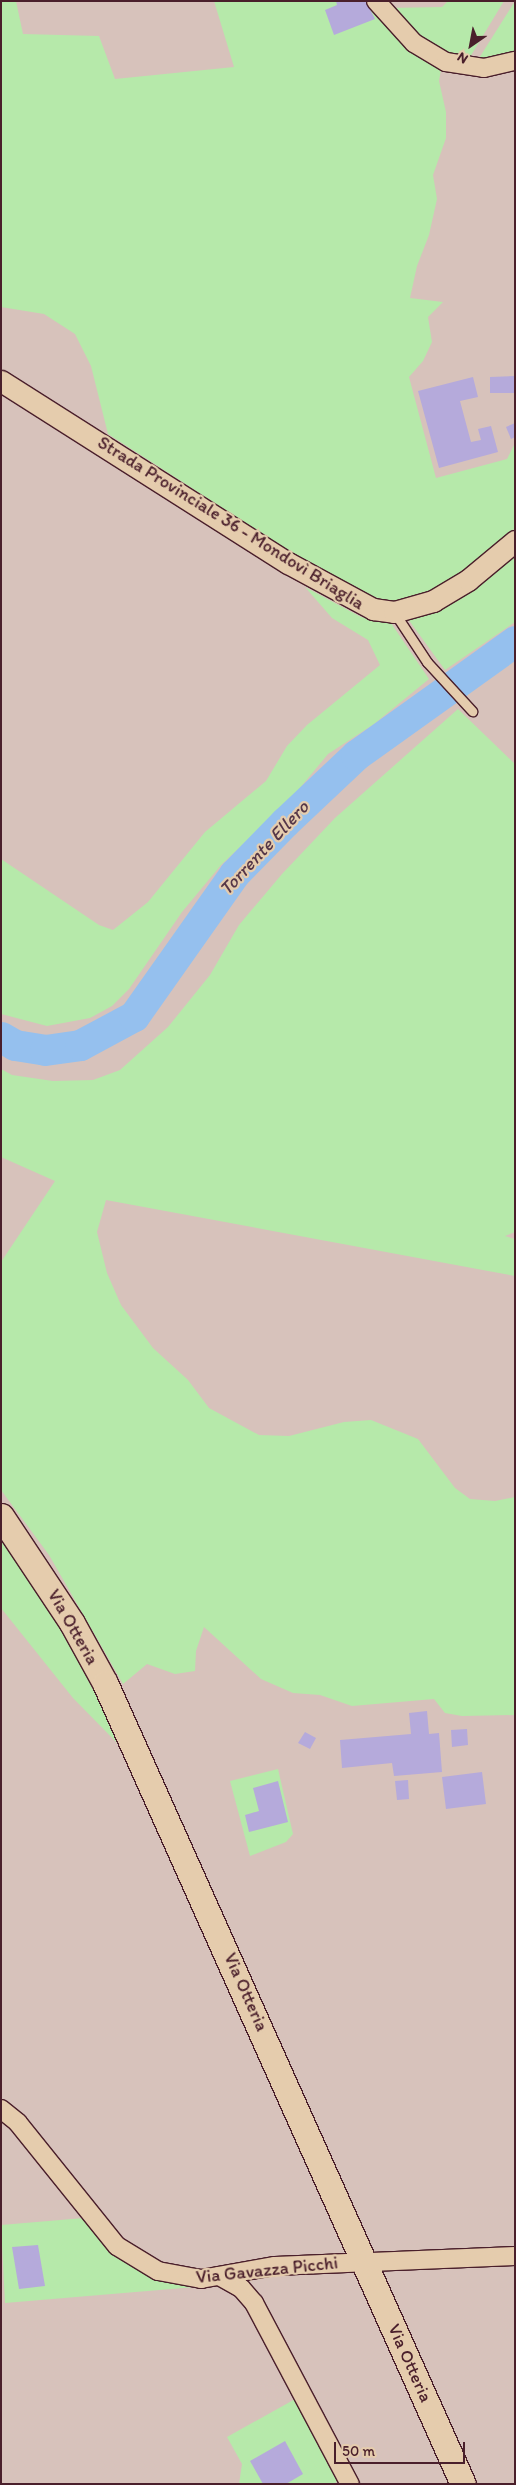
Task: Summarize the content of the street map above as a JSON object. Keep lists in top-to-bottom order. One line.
{"streets":{"main road":["Via Otteria"],"street":["Strada Provinciale 36 - Mondovì Briaglia","Via Gavazza Picchi"]},"crossings":[["Via Otteria","Via Gavazza Picchi"]],"water":["Torrente Ellero"],"scale_bar":"50 m","north":"bottom left"}
